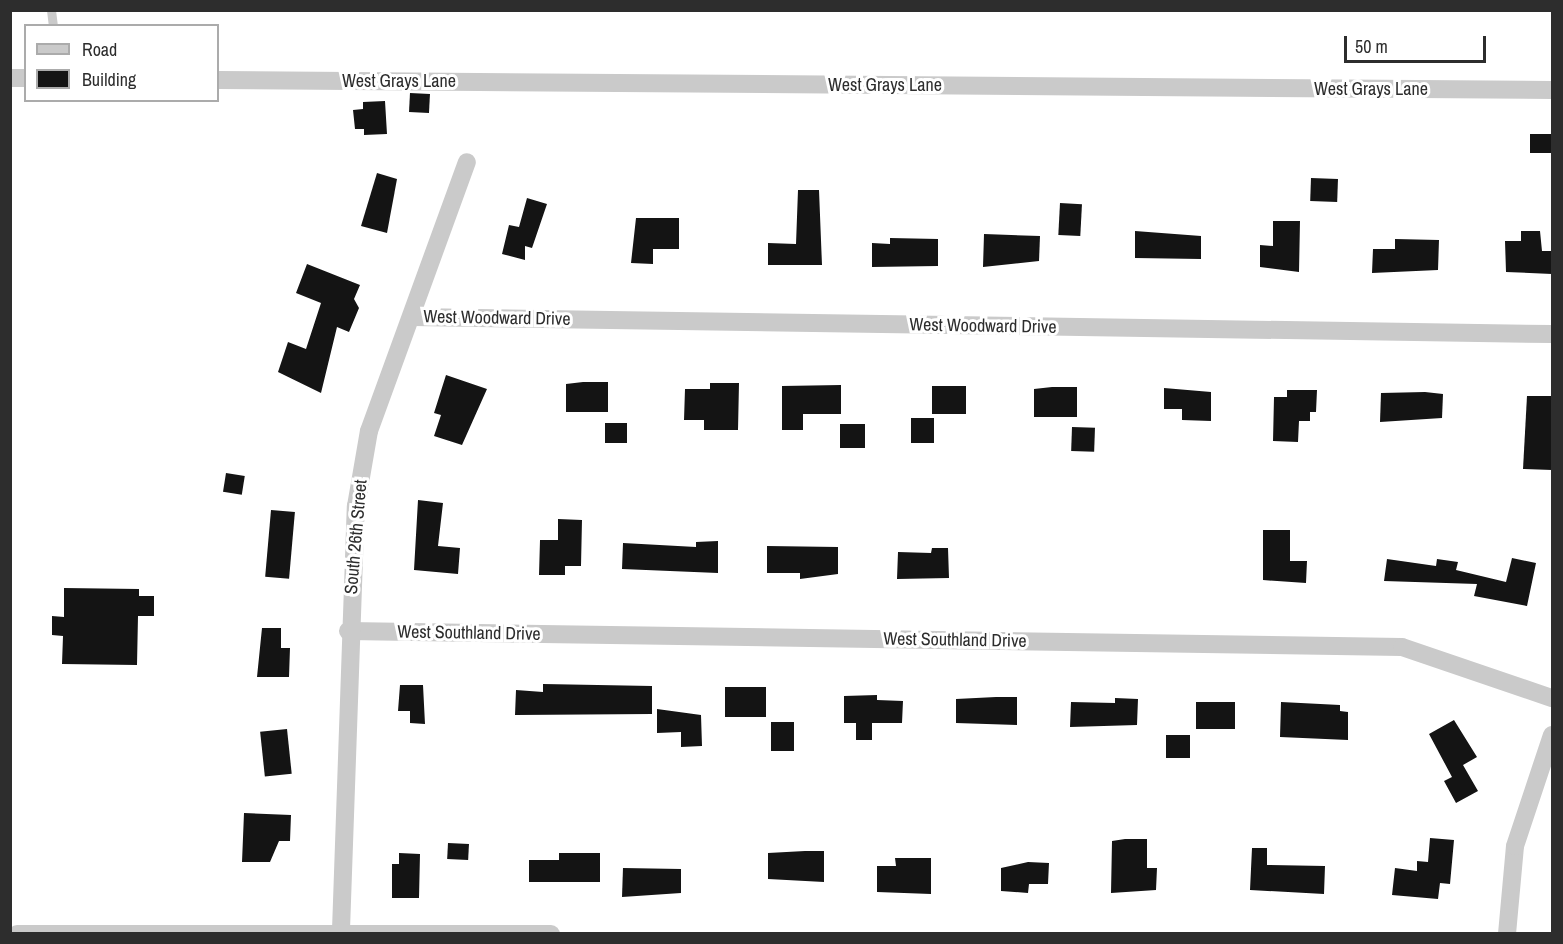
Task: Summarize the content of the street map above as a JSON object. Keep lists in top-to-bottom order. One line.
{"streets":{"street":["West Grays Lane","West Woodward Drive","South 26th Street","West Southland Drive"]},"crossings":[["West Woodward Drive","South 26th Street"],["South 26th Street","West Southland Drive"]],"legend":["Road","Building"],"scale_bar":"50 m"}
